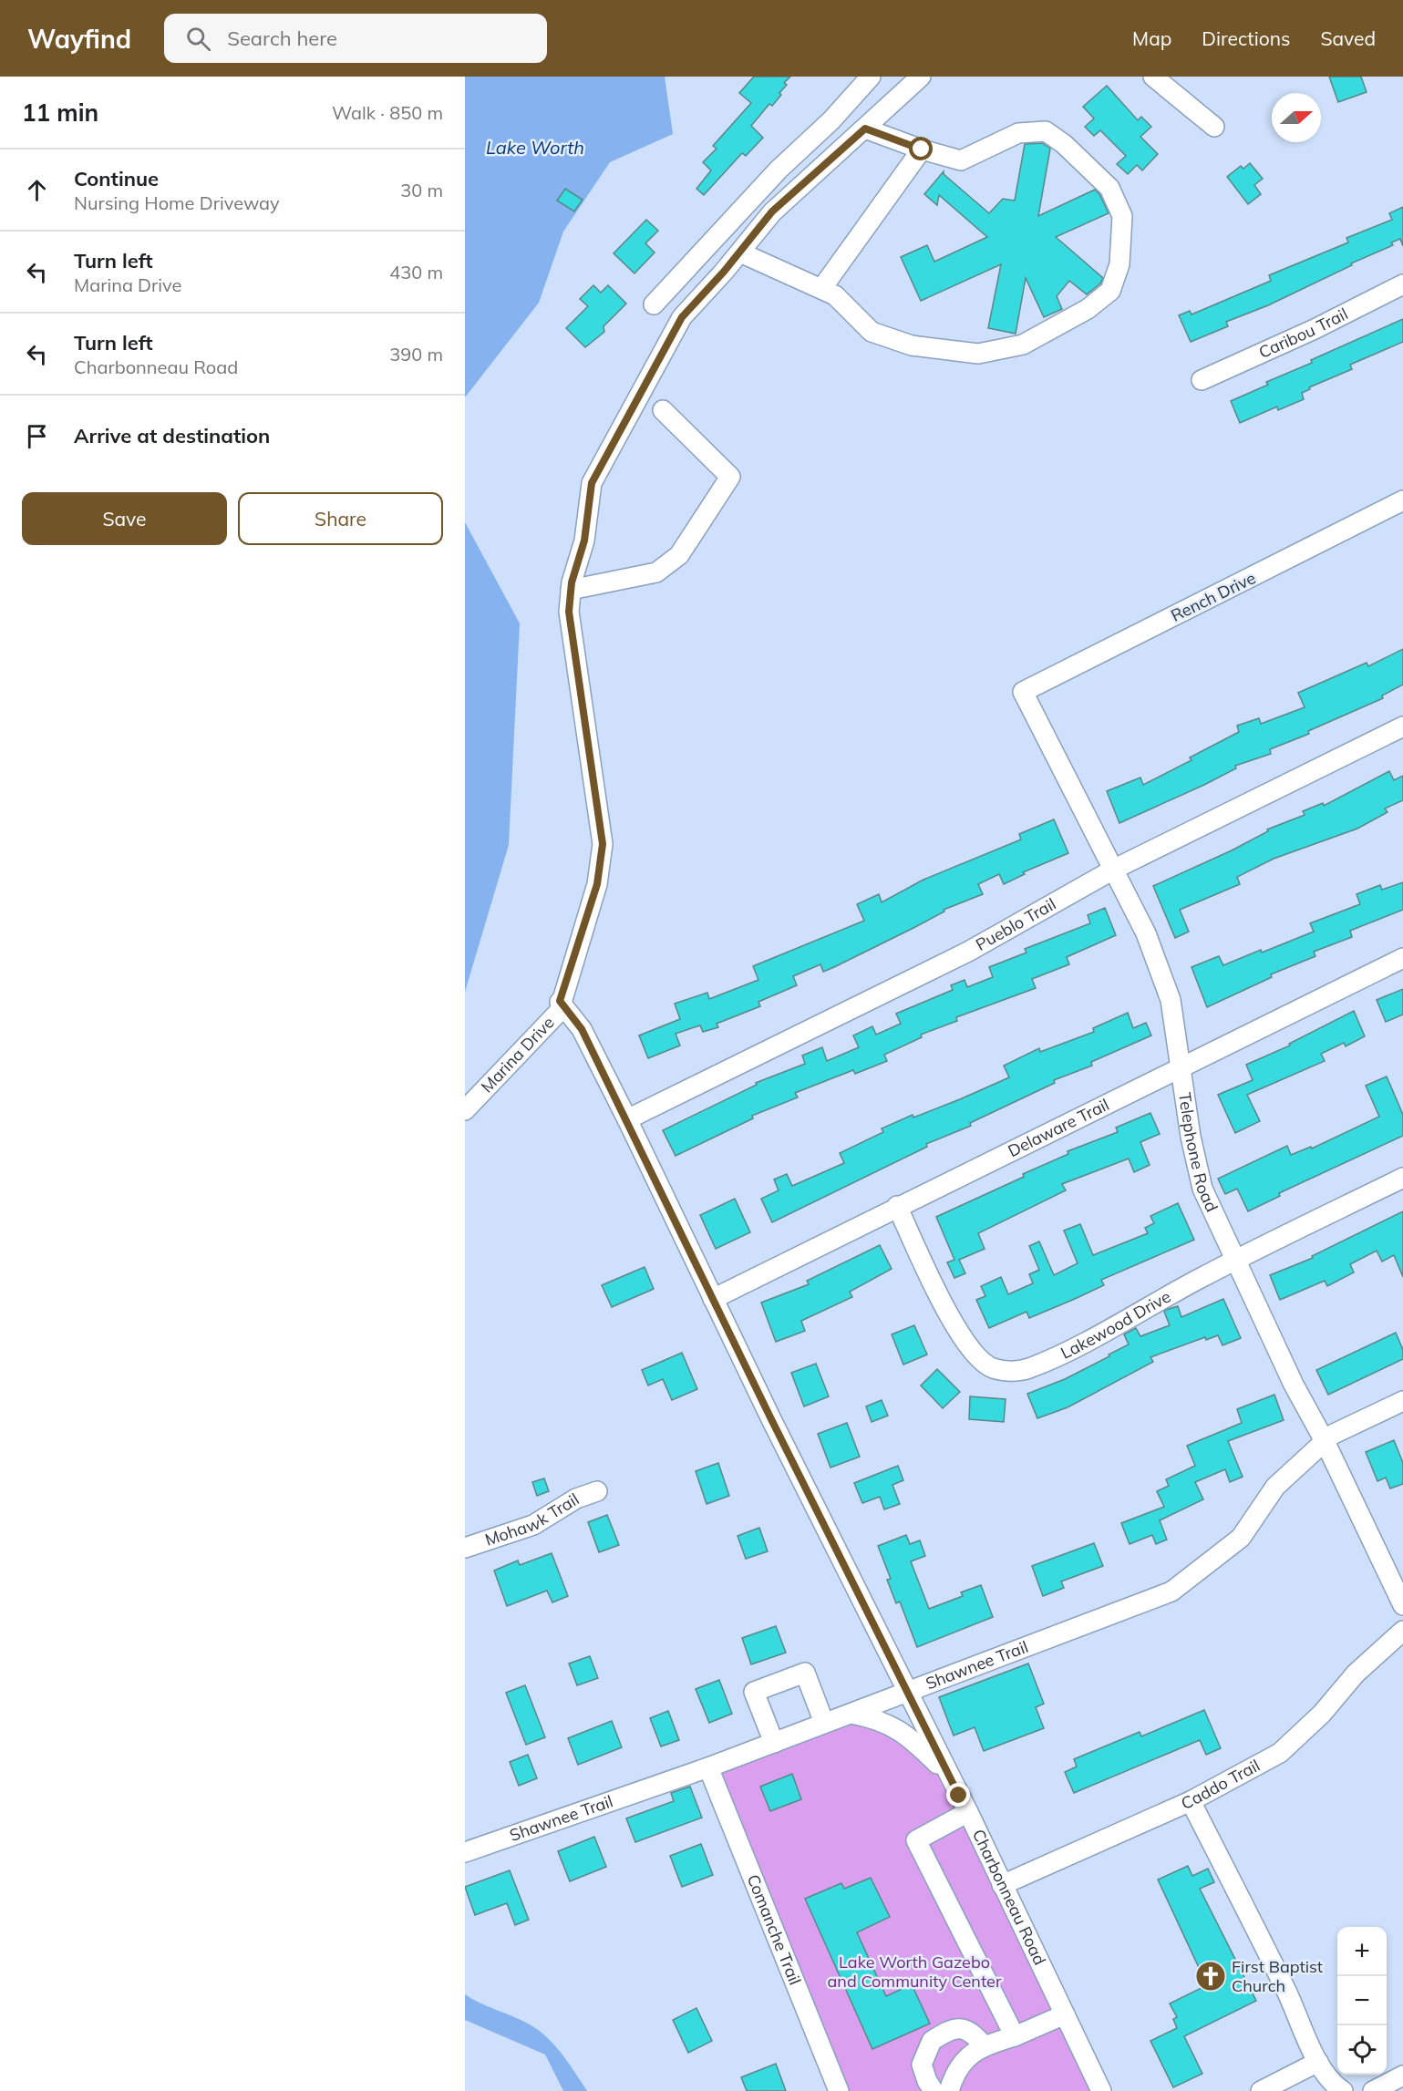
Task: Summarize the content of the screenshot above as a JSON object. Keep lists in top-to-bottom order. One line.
{"streets":{"street":["Caribou Trail","Rench Drive","Pueblo Trail","Marina Drive","Delaware Trail","Telephone Road","Lakewood Drive","Mohawk Trail","Shawnee Trail","Caddo Trail","Charbonneau Road","Comanche Trail"]},"crossings":[["Rench Drive","Telephone Road"],["Pueblo Trail","Telephone Road"],["Pueblo Trail","Charbonneau Road"],["Marina Drive","Charbonneau Road"],["Delaware Trail","Telephone Road"],["Delaware Trail","Lakewood Drive"],["Delaware Trail","Charbonneau Road"],["Telephone Road","Lakewood Drive"],["Telephone Road","Shawnee Trail"],["Shawnee Trail","Charbonneau Road"],["Shawnee Trail","Comanche Trail"],["Caddo Trail","Charbonneau Road"]],"water":["Lake Worth"],"parks":["Lake Worth Gazebo and Community Center"],"places":{"church":["First Baptist Church"]},"north":"right","page":{"header":"Wayfind","search":"Search here","nav":["Map","Directions","Saved"],"heading":["11 min","Walk · 850 m"],"list":[["Continue","Nursing Home Driveway","30 m"],["Turn left","Marina Drive","430 m"],["Turn left","Charbonneau Road","390 m"],"Arrive at destination"],"buttons":["Save","Share"],"map_buttons":["+","−"]}}
